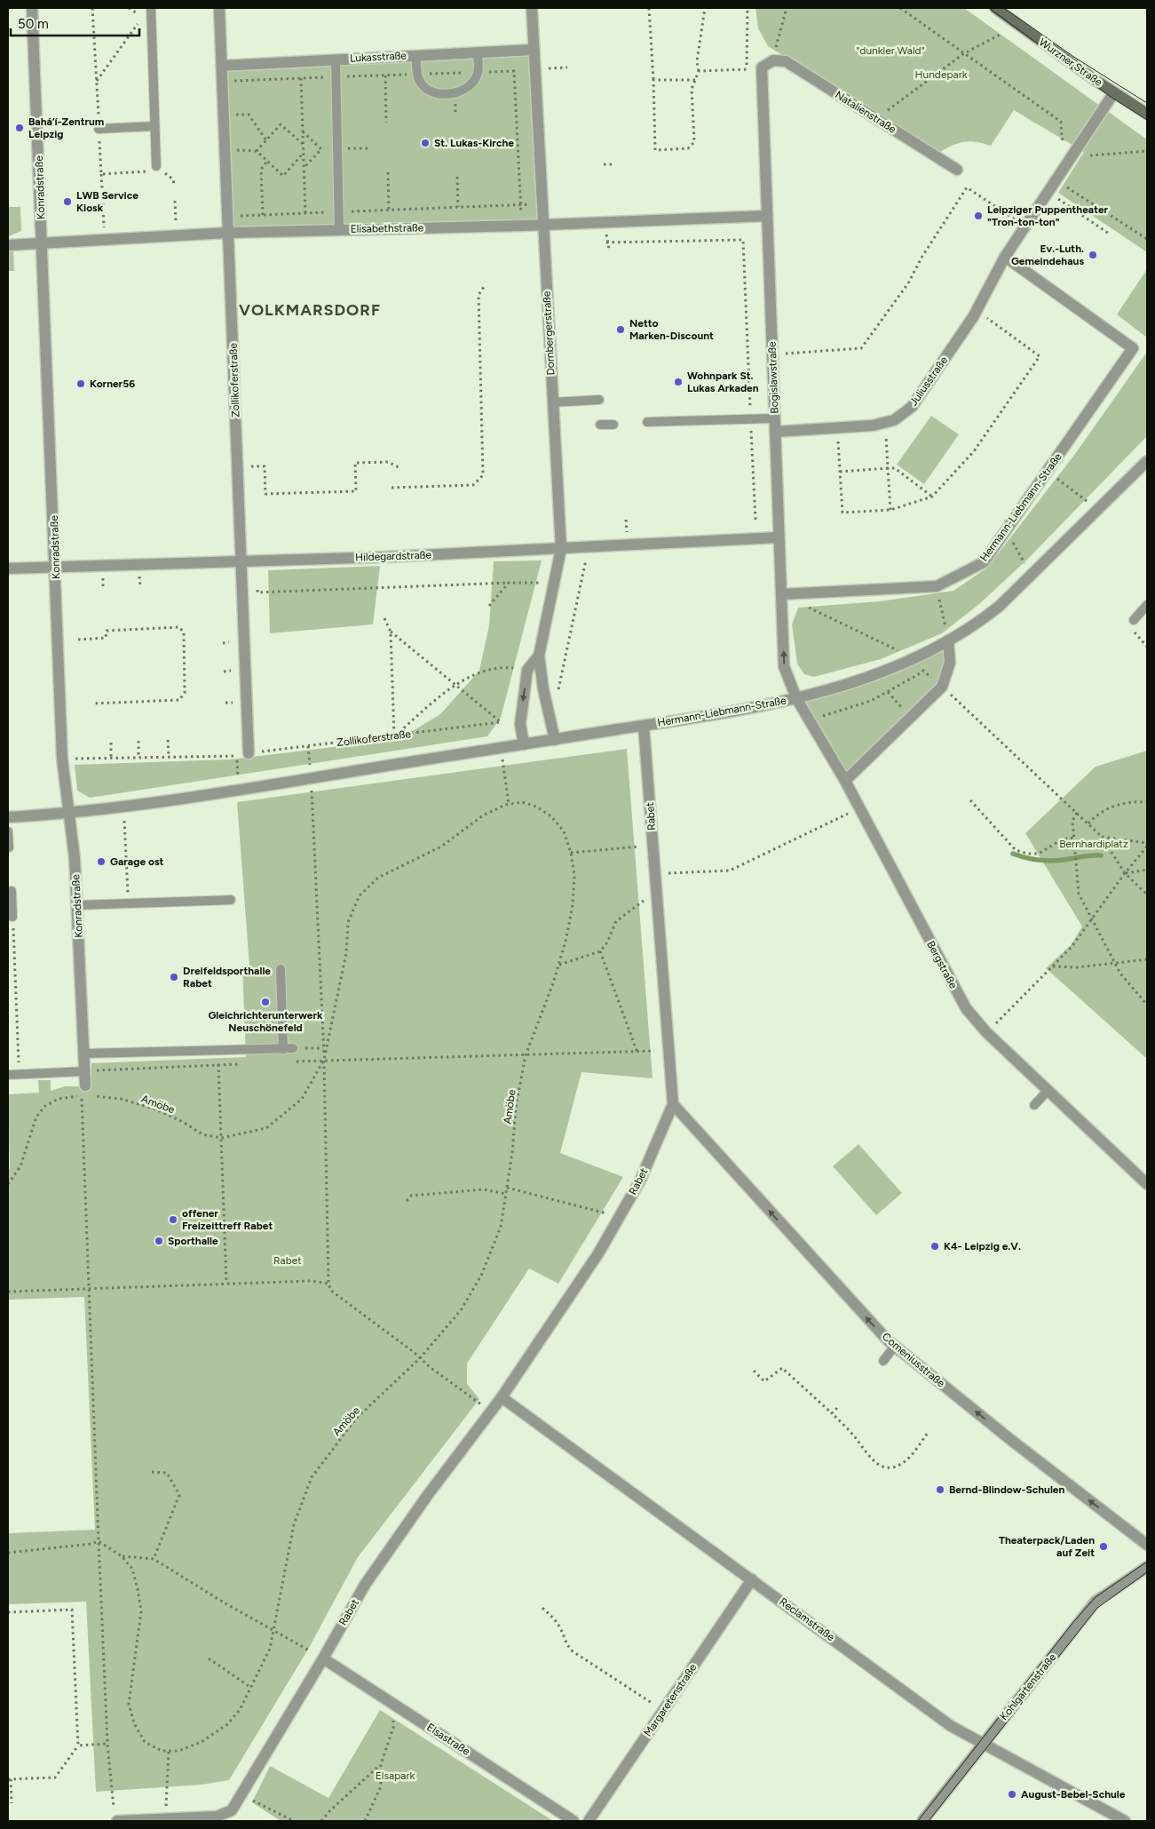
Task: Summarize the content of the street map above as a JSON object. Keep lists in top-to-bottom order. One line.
{"streets":{"main road":["Wurzner Straße"],"street":["Lukasstraße","Natalienstraße","Konradstraße","Elisabethstraße","Dornbergerstraße","Bogislawstraße","Zollikoferstraße","Juliusstraße","Hermann-Liebmann-Straße","Hildegardstraße","Rabet","Bergstraße","Comeniusstraße","Reclamstraße","Kohlgartenstraße","Margaretenstraße","Elsastraße"],"path":["Amöbe"]},"crossings":[["Lukasstraße","Dornbergerstraße"],["Lukasstraße","Zollikoferstraße"],["Wurzner Straße","Juliusstraße"],["Konradstraße","Elisabethstraße"],["Konradstraße","Zollikoferstraße"],["Konradstraße","Hermann-Liebmann-Straße"],["Konradstraße","Hildegardstraße"],["Konradstraße","Amöbe"],["Elisabethstraße","Dornbergerstraße"],["Elisabethstraße","Bogislawstraße"],["Elisabethstraße","Zollikoferstraße"],["Dornbergerstraße","Hermann-Liebmann-Straße"],["Dornbergerstraße","Hildegardstraße"],["Bogislawstraße","Juliusstraße"],["Bogislawstraße","Hermann-Liebmann-Straße"],["Bogislawstraße","Hildegardstraße"],["Bogislawstraße","Bergstraße"],["Zollikoferstraße","Hildegardstraße"],["Juliusstraße","Hermann-Liebmann-Straße"],["Hermann-Liebmann-Straße","Rabet"],["Hermann-Liebmann-Straße","Bergstraße"],["Rabet","Comeniusstraße"],["Rabet","Reclamstraße"],["Rabet","Elsastraße"],["Reclamstraße","Kohlgartenstraße"],["Reclamstraße","Margaretenstraße"]],"one_way":["Comeniusstraße"],"districts":["VOLKMARSDORF"],"parks":["\"dunkler Wald\"","Hundepark","Bernhardiplatz","Rabet","Elsapark"],"places":["Bahá’í-Zentrum Leipzig","St. Lukas-Kirche","LWB Service Kiosk","Leipziger Puppentheater \"Tron-ton-ton\"","Ev.-Luth. Gemeindehaus","Netto Marken-Discount","Wohnpark St. Lukas Arkaden","Korner56","Garage ost","Dreifeldsporthalle Rabet","Gleichrichterunterwerk Neuschönefeld","offener Freizeittreff Rabet","Sporthalle","K4- Leipzig e.V.","Bernd-Blindow-Schulen","Theaterpack/Laden auf Zeit","August-Bebel-Schule"],"scale_bar":"50 m"}
